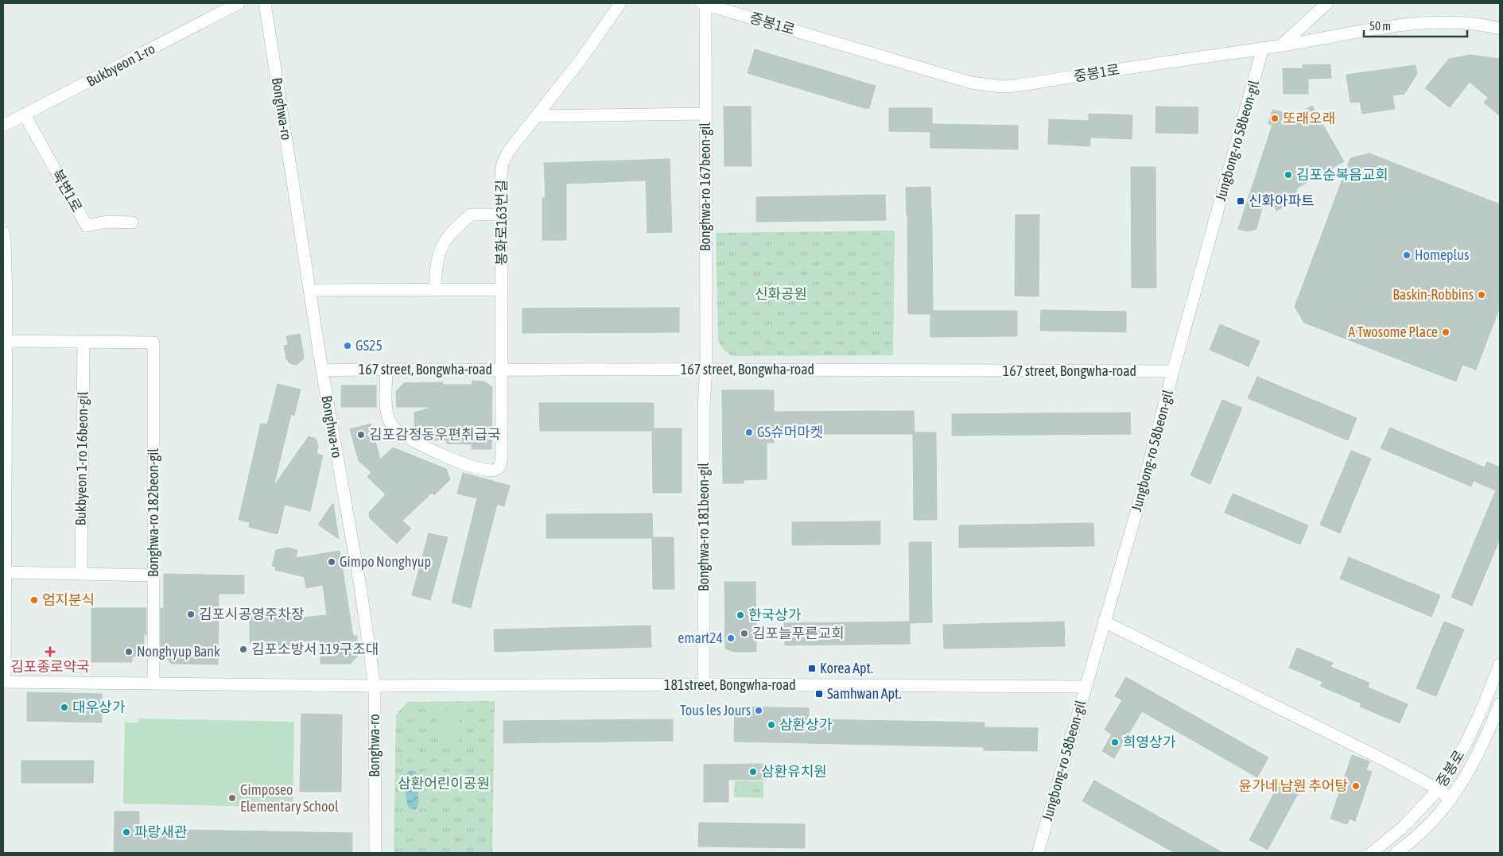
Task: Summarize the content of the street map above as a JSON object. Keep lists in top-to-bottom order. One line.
{"streets":{"street":["중봉1로","Bukbyeon 1-ro","Bonghwa-ro","Jungbong-ro 58beon-gil","Bonghwa-ro 167beon-gil","북변1로","봉화로163번길","167 street, Bongwha-road","Bukbyeon 1-ro 16beon-gil","Bonghwa-ro 182beon-gil","Bonghwa-ro 181beon-gil","181street, Bongwha-road","중봉로"]},"crossings":[["중봉1로","Jungbong-ro 58beon-gil"],["중봉1로","Bonghwa-ro 167beon-gil"],["Bukbyeon 1-ro","북변1로"],["Bonghwa-ro","167 street, Bongwha-road"],["Bonghwa-ro","181street, Bongwha-road"],["Jungbong-ro 58beon-gil","167 street, Bongwha-road"],["Jungbong-ro 58beon-gil","181street, Bongwha-road"],["Bonghwa-ro 167beon-gil","167 street, Bongwha-road"],["Bonghwa-ro 167beon-gil","Bonghwa-ro 181beon-gil"],["봉화로163번길","167 street, Bongwha-road"],["167 street, Bongwha-road","Bonghwa-ro 181beon-gil"],["Bukbyeon 1-ro 16beon-gil","Bonghwa-ro 182beon-gil"],["Bonghwa-ro 181beon-gil","181street, Bongwha-road"]],"parks":["신화공원","삼환어린이공원"],"places":{"other":["또래오래","김포순복음교회","Homeplus","Baskin-Robbins","A Twosome Place","GS25","GS슈머마켓","김포감정동우편취급국","Gimpo Nonghyup","엄지분식","김포시공영주차장","한국상가","김포늘푸른교회","emart24","김포소방서 119구조대","Nonghyup Bank","대우상가","Tous les Jours","삼환상가","희영상가","삼환유치원","윤가네 남원 추어탕","Gimposeo Elementary School","파랑새관"],"transit":["신화아파트","Korea Apt.","Samhwan Apt."],"health":["김포종로약국"]},"scale_bar":"50 m"}
